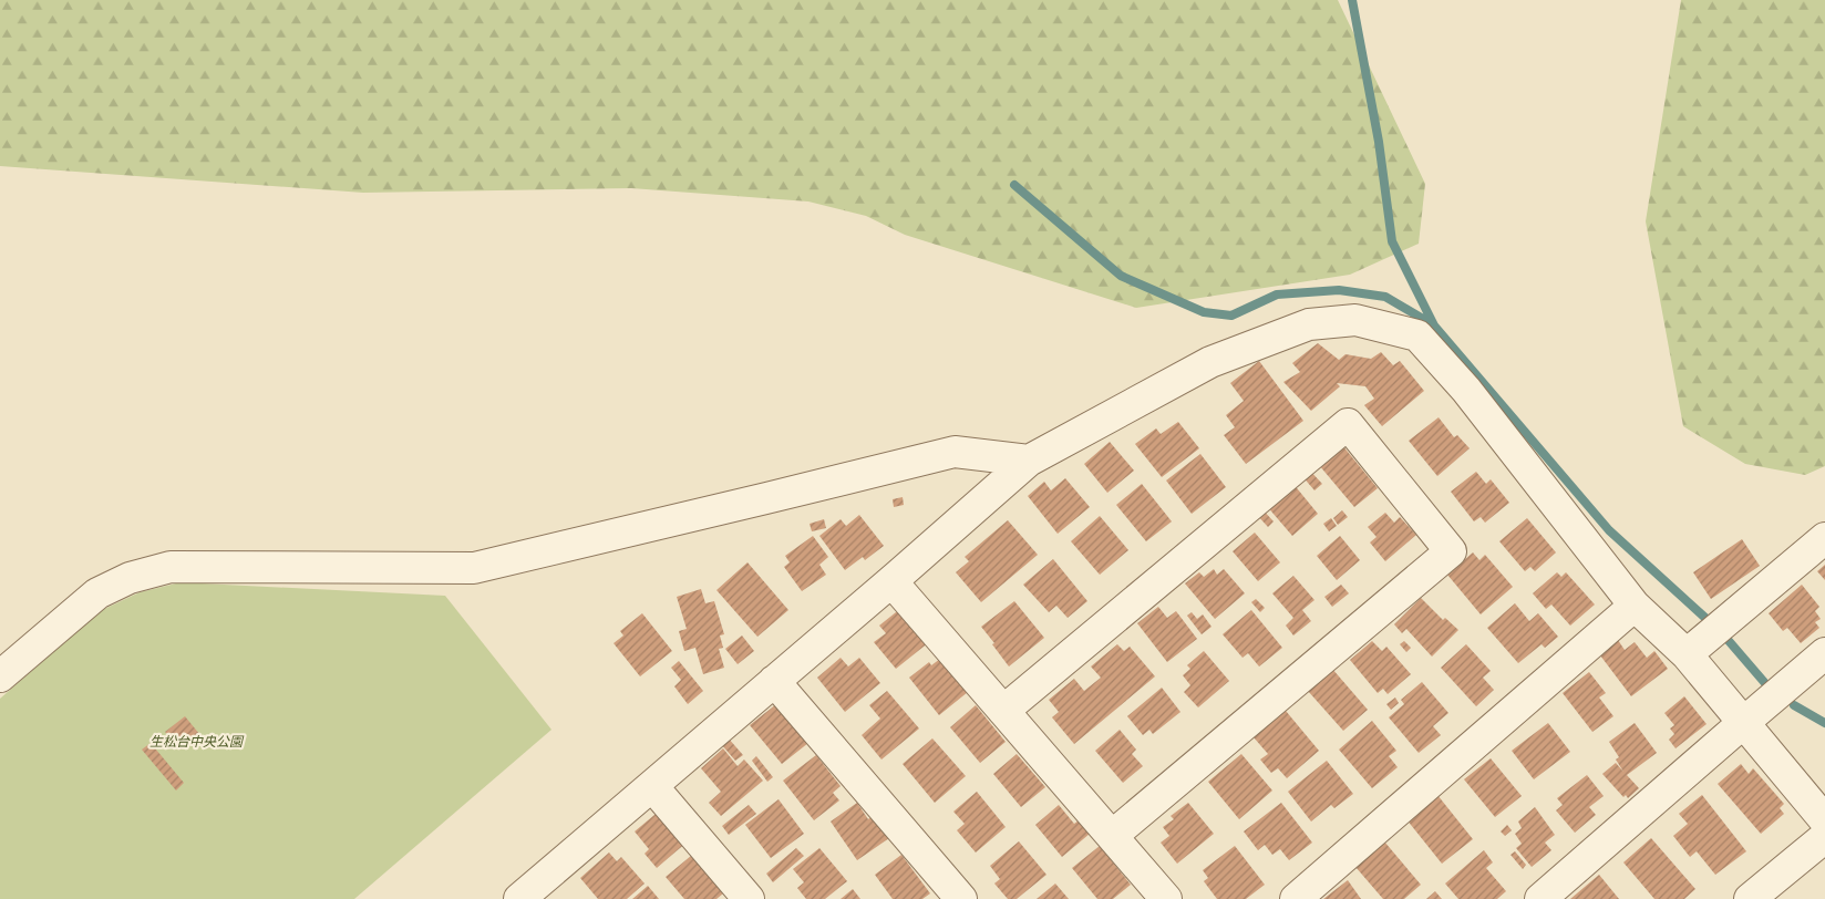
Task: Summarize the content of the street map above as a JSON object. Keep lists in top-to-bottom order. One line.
{"parks":["生松台中央公園"]}
